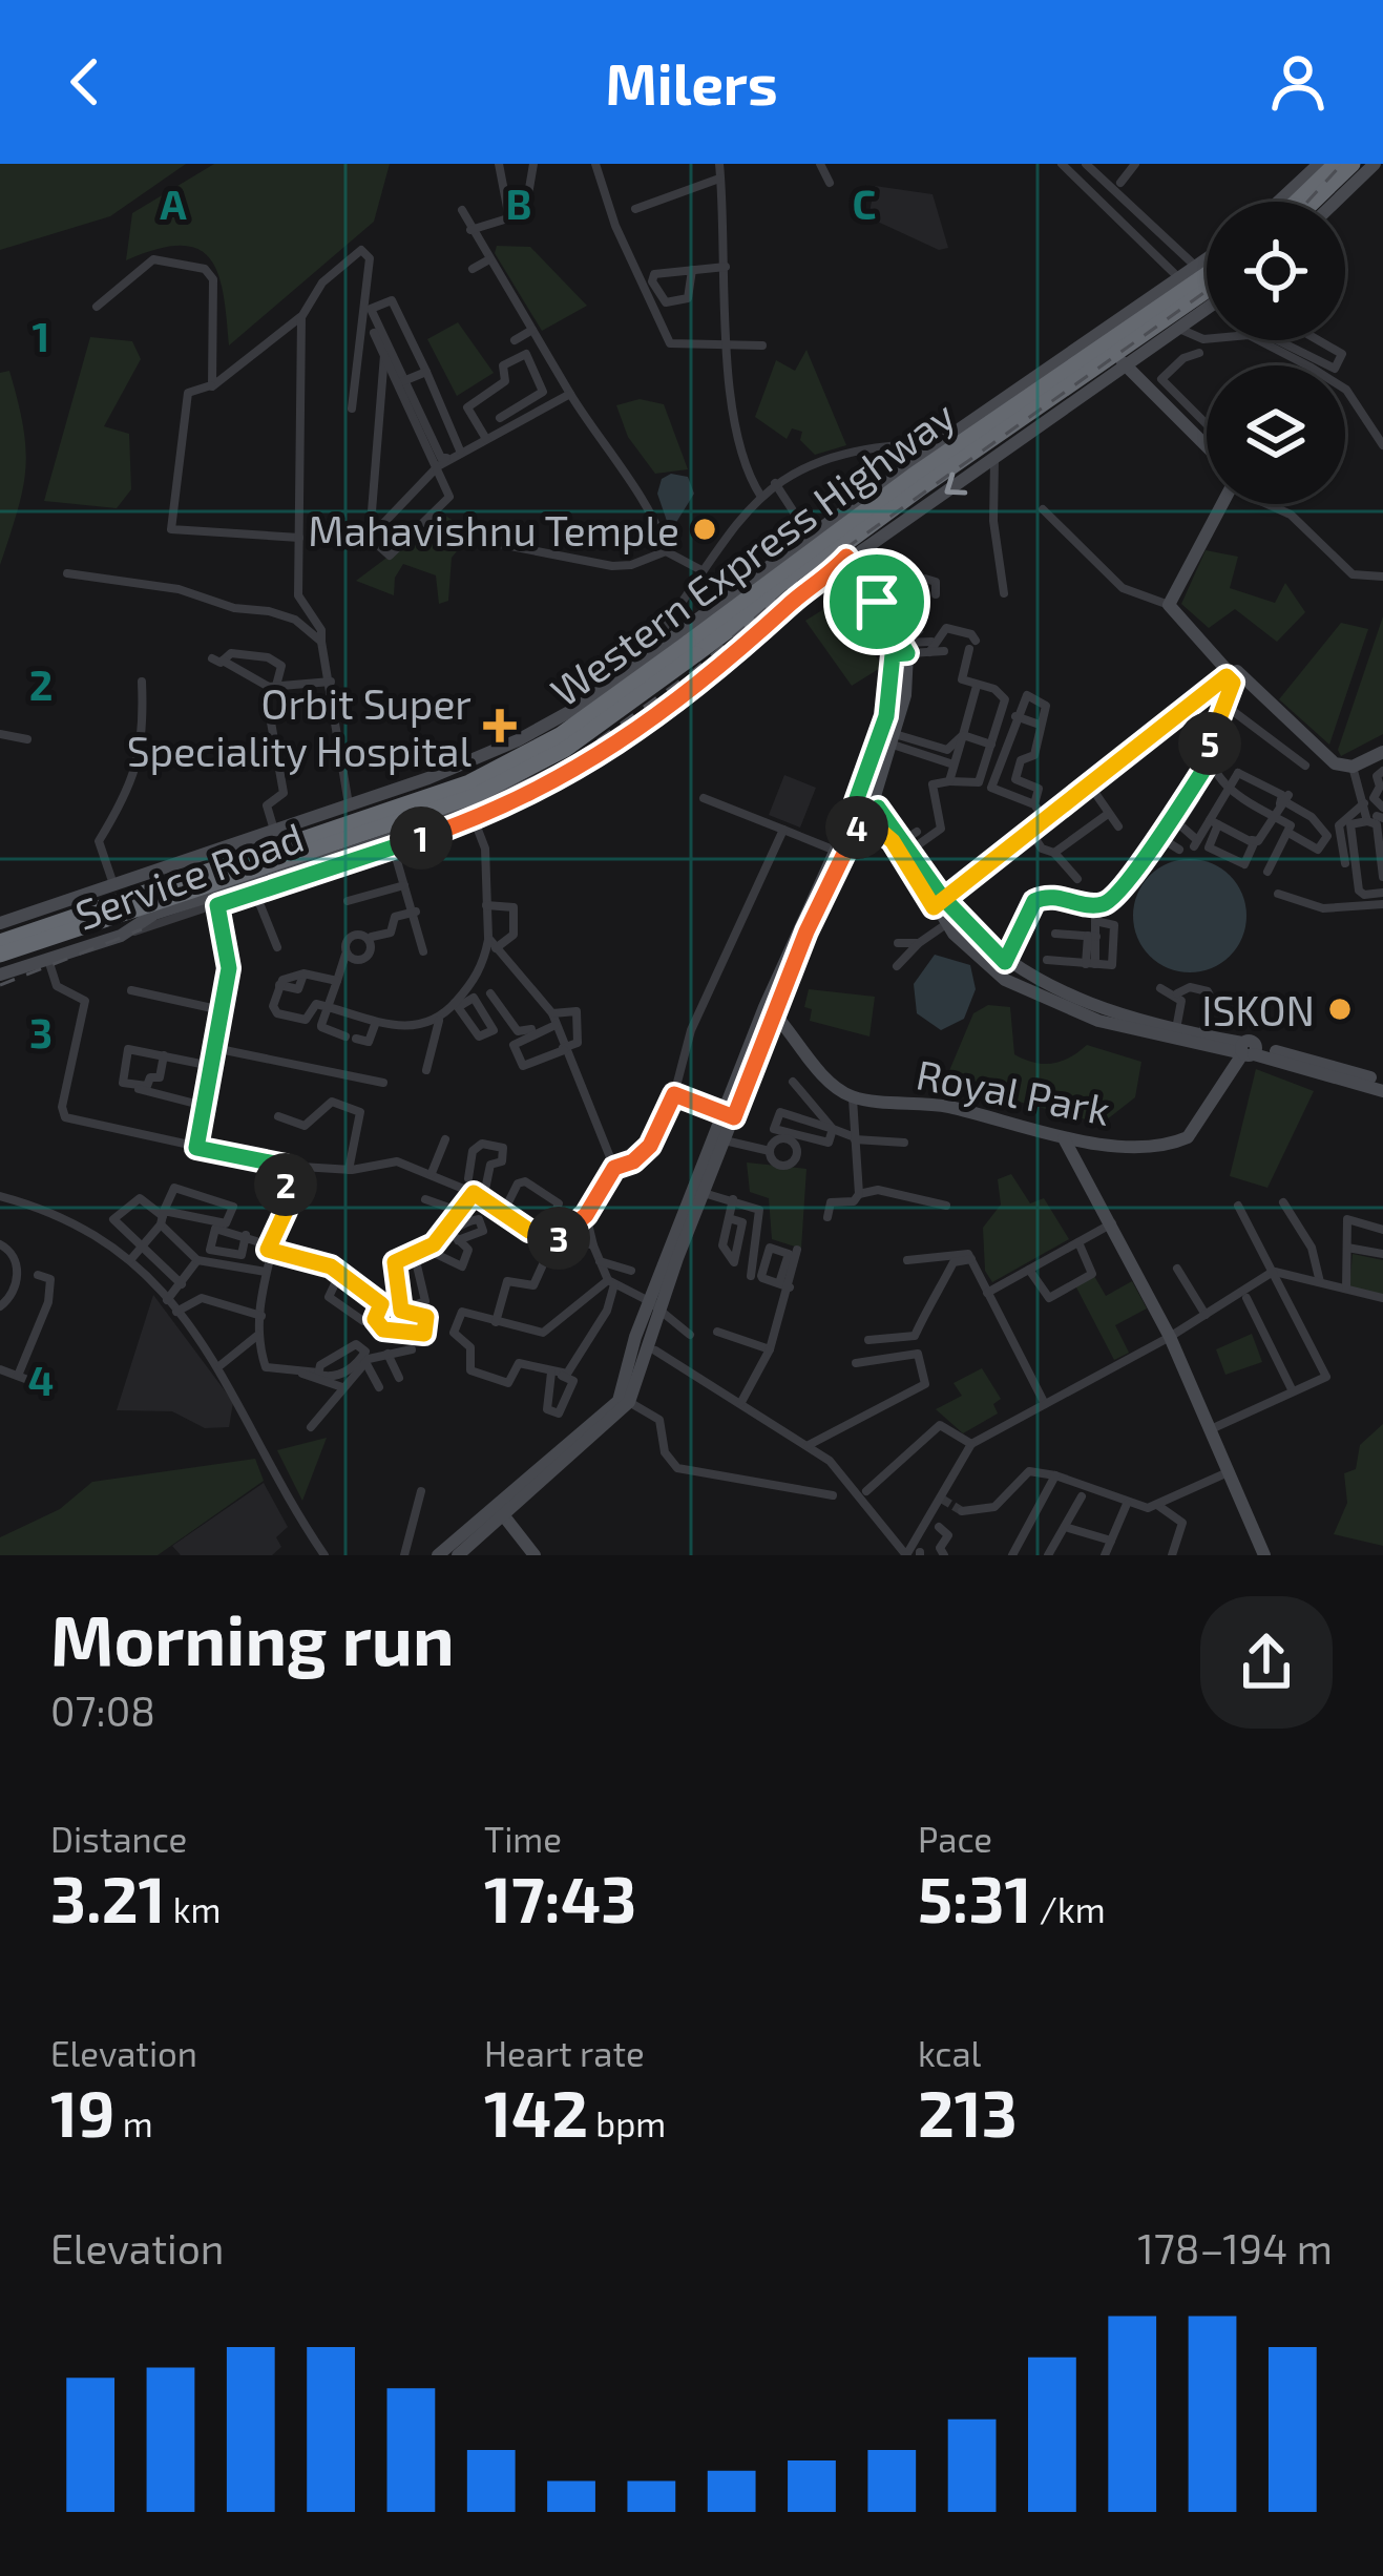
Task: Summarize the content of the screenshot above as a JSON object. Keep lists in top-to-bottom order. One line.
{"streets":{"highway":["Western Express Highway"],"main road":["Service Road","Royal Park"]},"crossings":[["Western Express Highway","Service Road"]],"places":{"other":["Mahavishnu Temple","ISKON"],"health":["Orbit Super Speciality Hospital"]},"page":{"header":"Milers","pins":["5","4","1","2","3"],"heading":["Morning run","07:08"],"stats":[["Distance","3.21 km"],["Time","17:43"],["Pace","5:31 /km"],["Elevation","19 m"],["Heart rate","142 bpm"],["kcal","213"]],"chart":["Elevation","178–194 m"]},"grid":{"columns":["A","B","C"],"rows":["1","2","3","4"]}}
